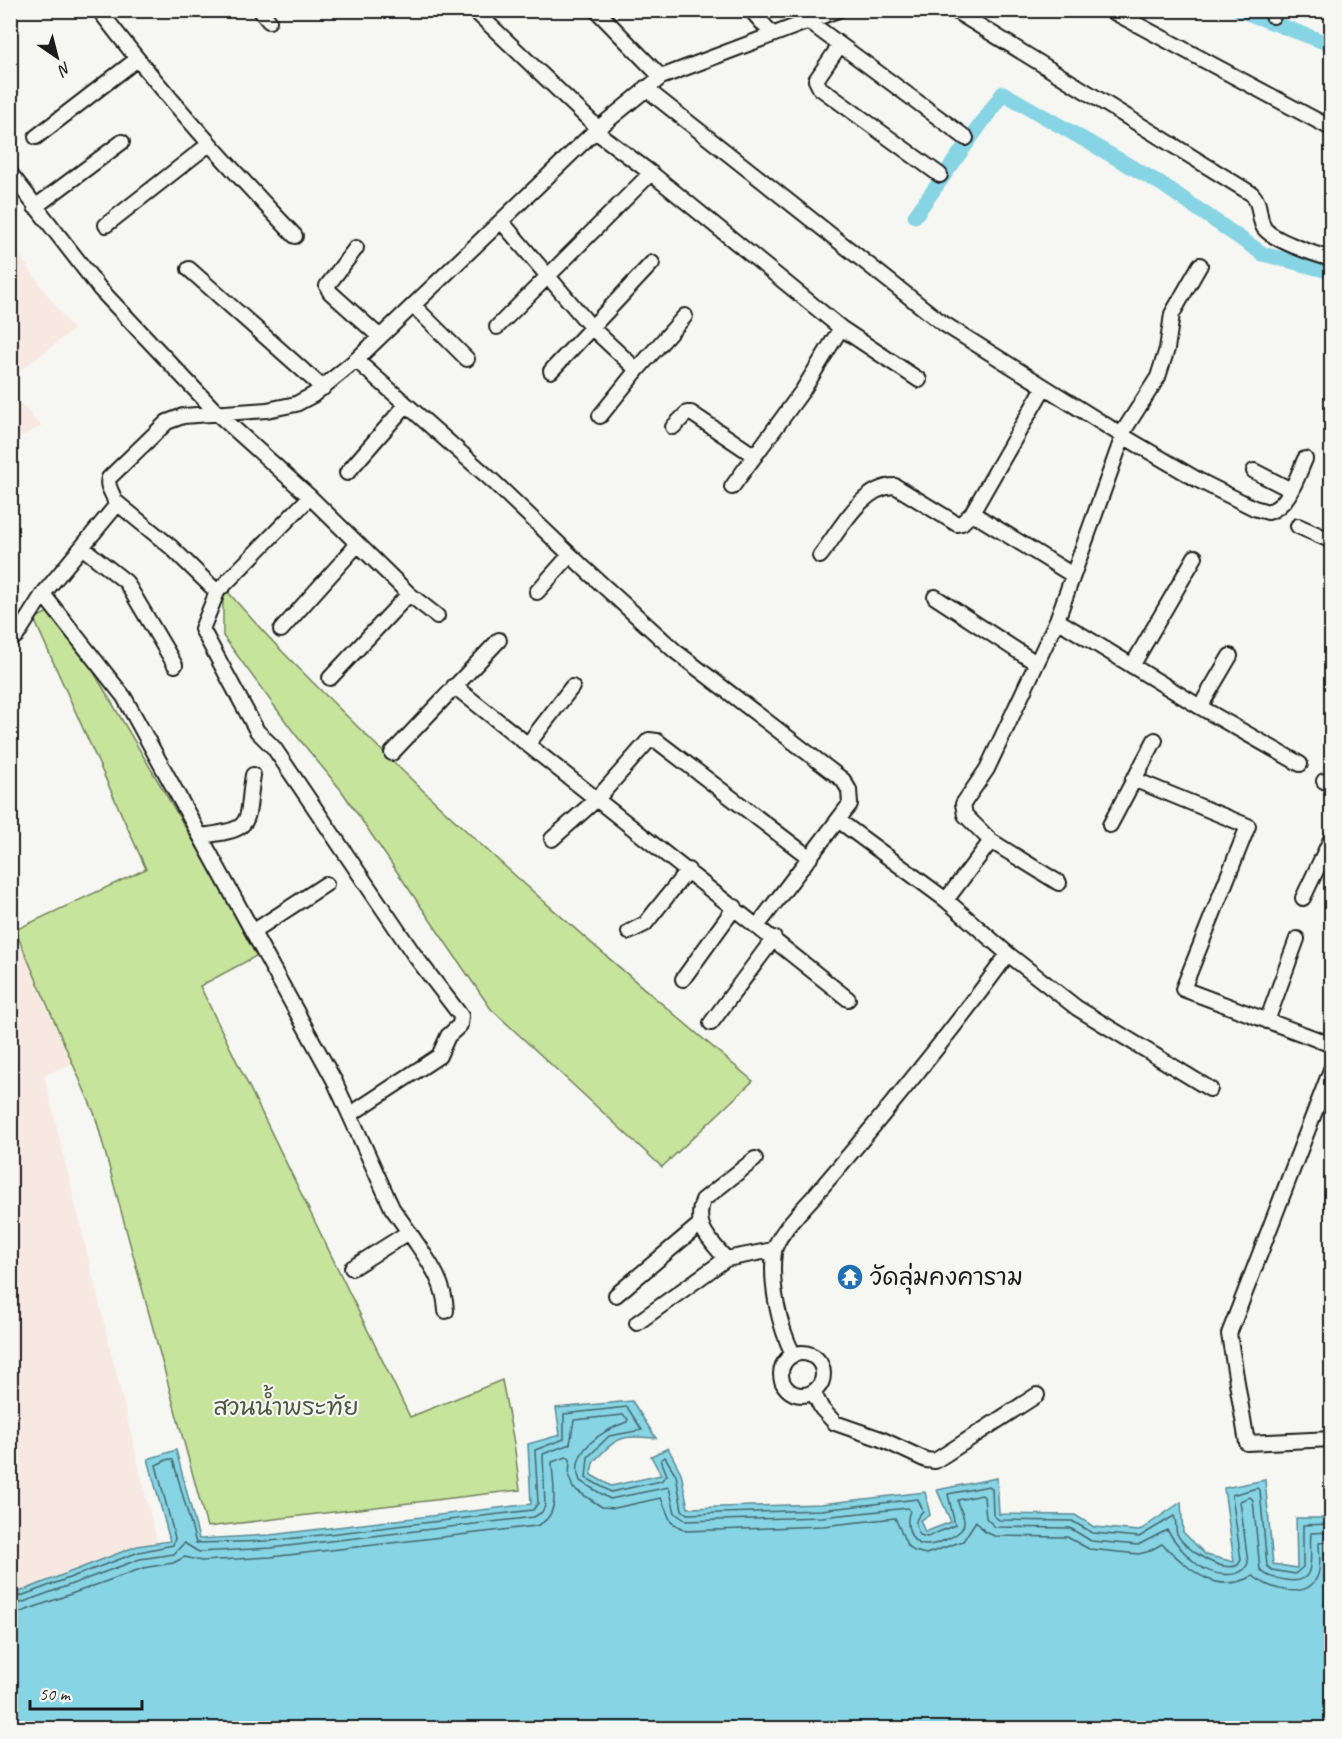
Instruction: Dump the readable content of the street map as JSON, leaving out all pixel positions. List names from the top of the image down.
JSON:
{
  "parks": ["สวนน้ำพระทัย"],
  "places": {
    "temple": ["วัดลุ่มคงคาราม"]
  },
  "scale_bar": "50 m",
  "north": "bottom right"
}
